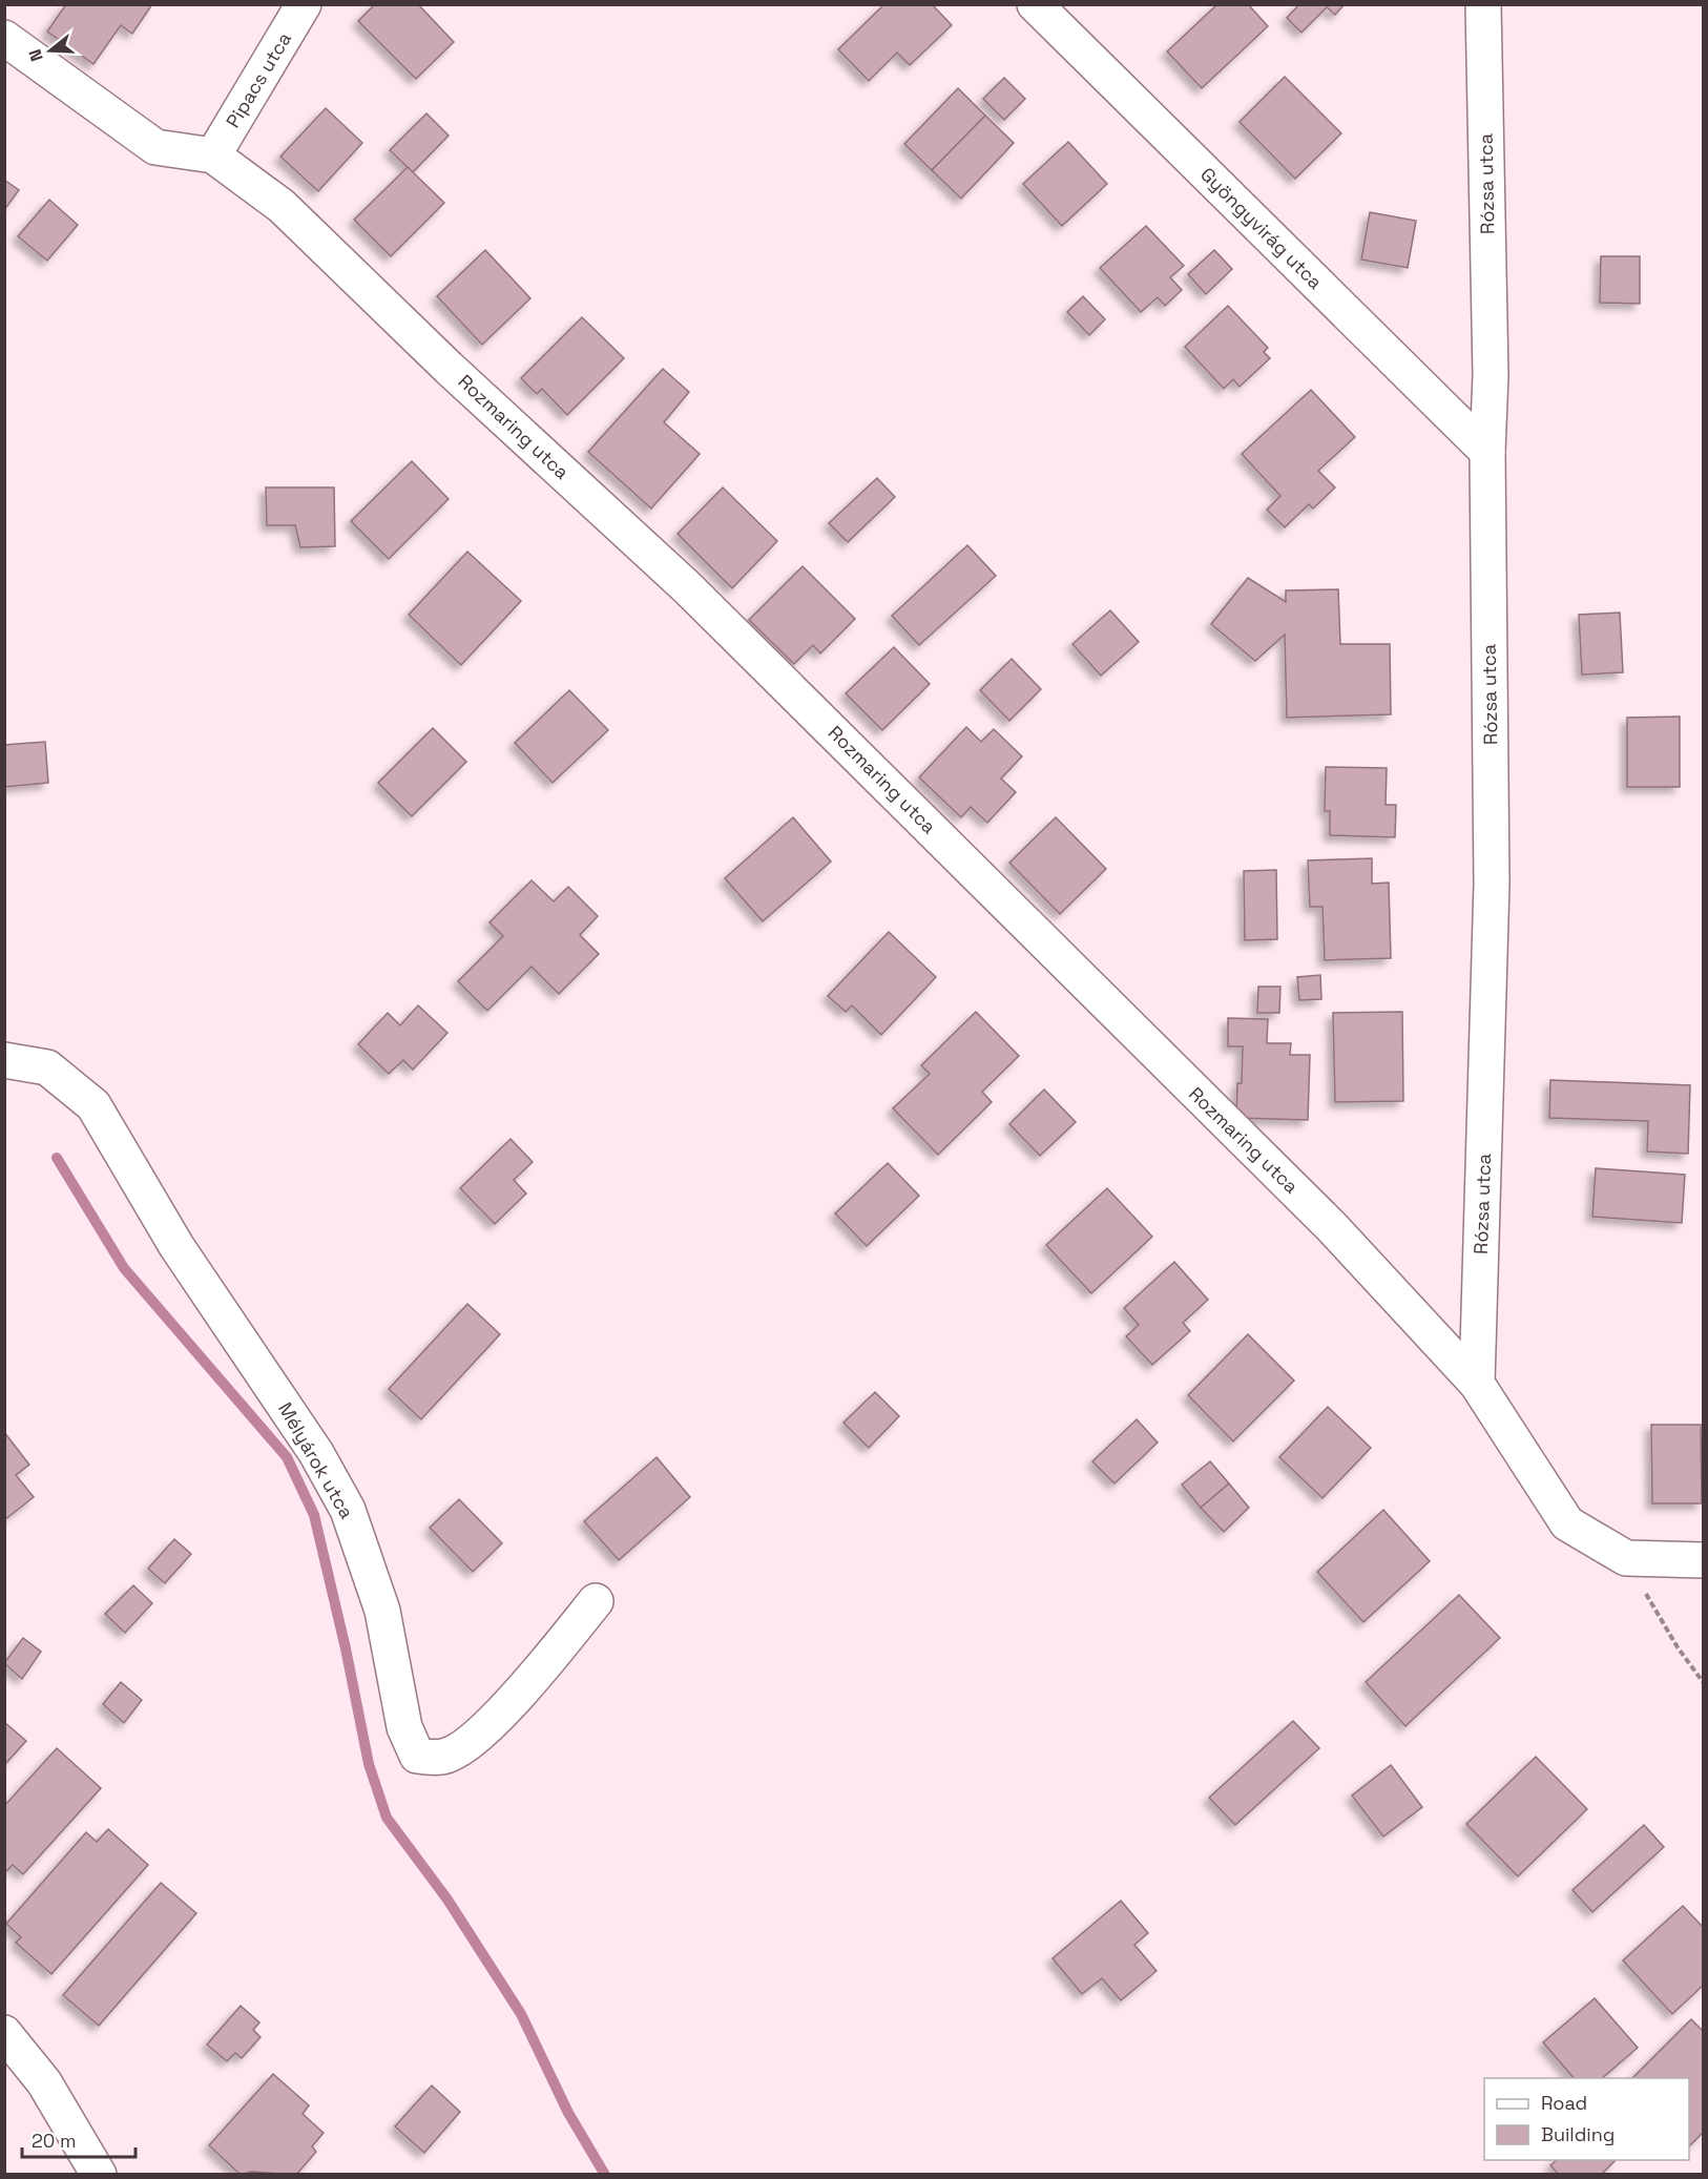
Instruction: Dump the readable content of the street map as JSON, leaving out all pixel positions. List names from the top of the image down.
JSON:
{
  "streets": {
    "street": [
      "Pipacs utca",
      "Rózsa utca",
      "Gyöngyvirág utca",
      "Rozmaring utca",
      "Mélyárok utca"
    ]
  },
  "crossings": [
    ["Pipacs utca", "Rozmaring utca"],
    ["Rózsa utca", "Gyöngyvirág utca"],
    ["Rózsa utca", "Rozmaring utca"]
  ],
  "legend": ["Road", "Building"],
  "scale_bar": "20 m",
  "north": "left"
}
